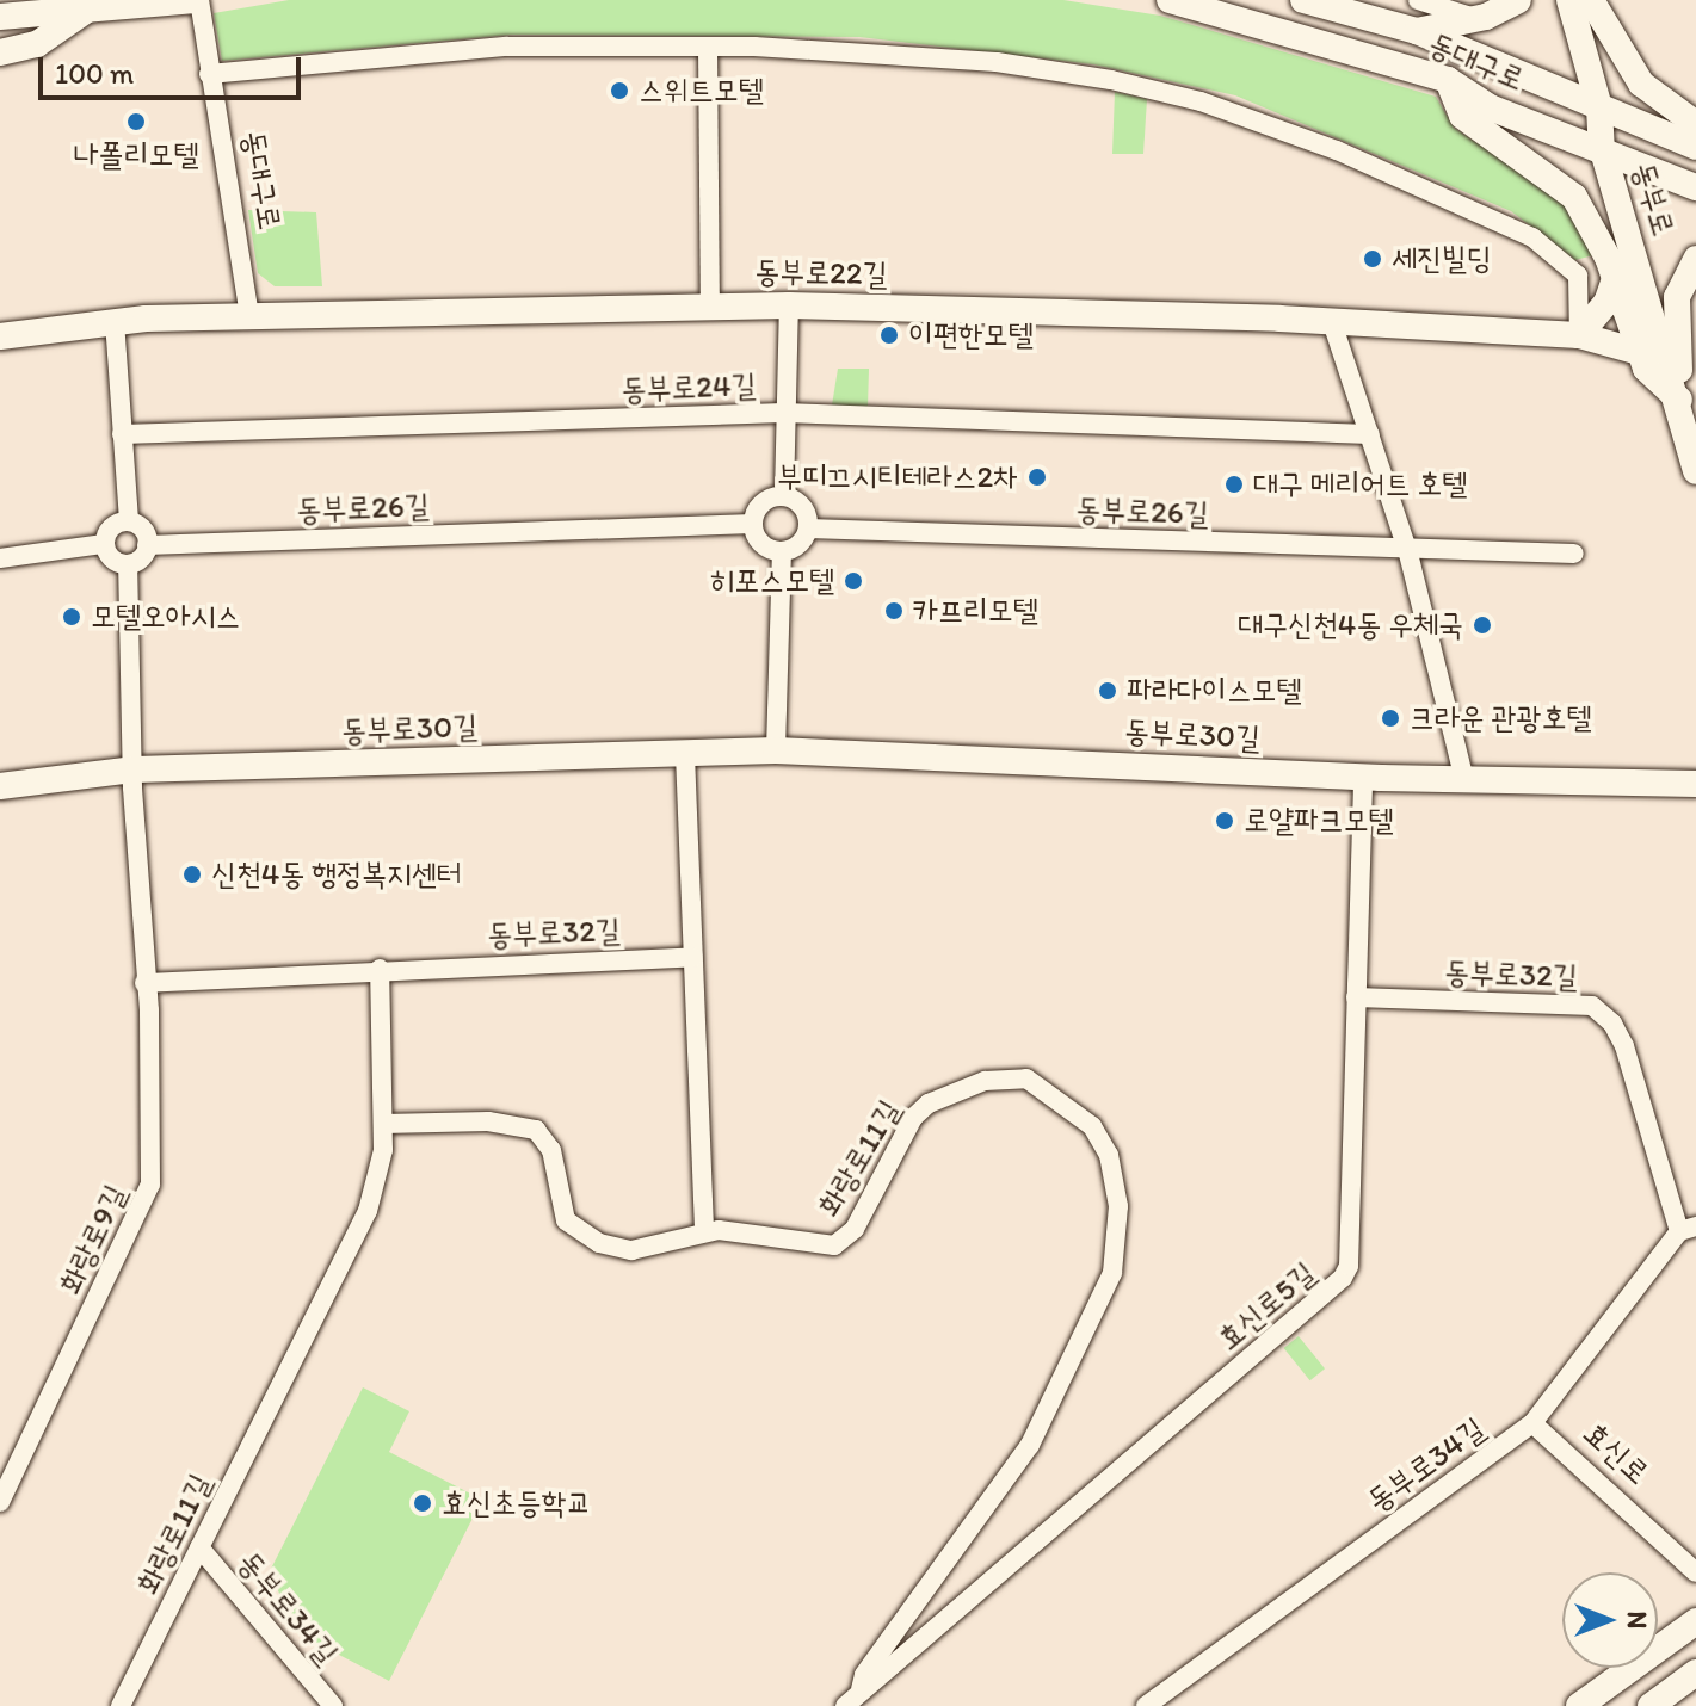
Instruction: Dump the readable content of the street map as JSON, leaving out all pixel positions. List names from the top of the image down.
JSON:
{
  "streets": {
    "main road": [
      "동대구로",
      "동부로",
      "동부로22길",
      "동부로30길"
    ],
    "street": [
      "동부로24길",
      "동부로26길",
      "동부로32길",
      "화랑로11길",
      "화랑로9길",
      "효신로5길",
      "효신로",
      "동부로34길"
    ]
  },
  "crossings": [
    ["동대구로", "동부로"],
    ["동대구로", "동부로22길"],
    ["동부로30길", "효신로5길"],
    ["동부로32길", "화랑로11길"],
    ["동부로32길", "화랑로9길"],
    ["동부로32길", "효신로5길"],
    ["동부로32길", "동부로34길"],
    ["화랑로11길", "효신로5길"],
    ["화랑로11길", "동부로34길"],
    ["효신로", "동부로34길"]
  ],
  "places": [
    "스위트모텔",
    "나폴리모텔",
    "세진빌딩",
    "이편한모텔",
    "부띠끄시티테라스2차",
    "대구 메리어트 호텔",
    "히포스모텔",
    "카프리모텔",
    "모텔오아시스",
    "대구신천4동 우체국",
    "파라다이스모텔",
    "크라운 관광호텔",
    "로얄파크모텔",
    "신천4동 행정복지센터",
    "효신초등학교"
  ],
  "scale_bar": "100 m",
  "north": "right"
}
